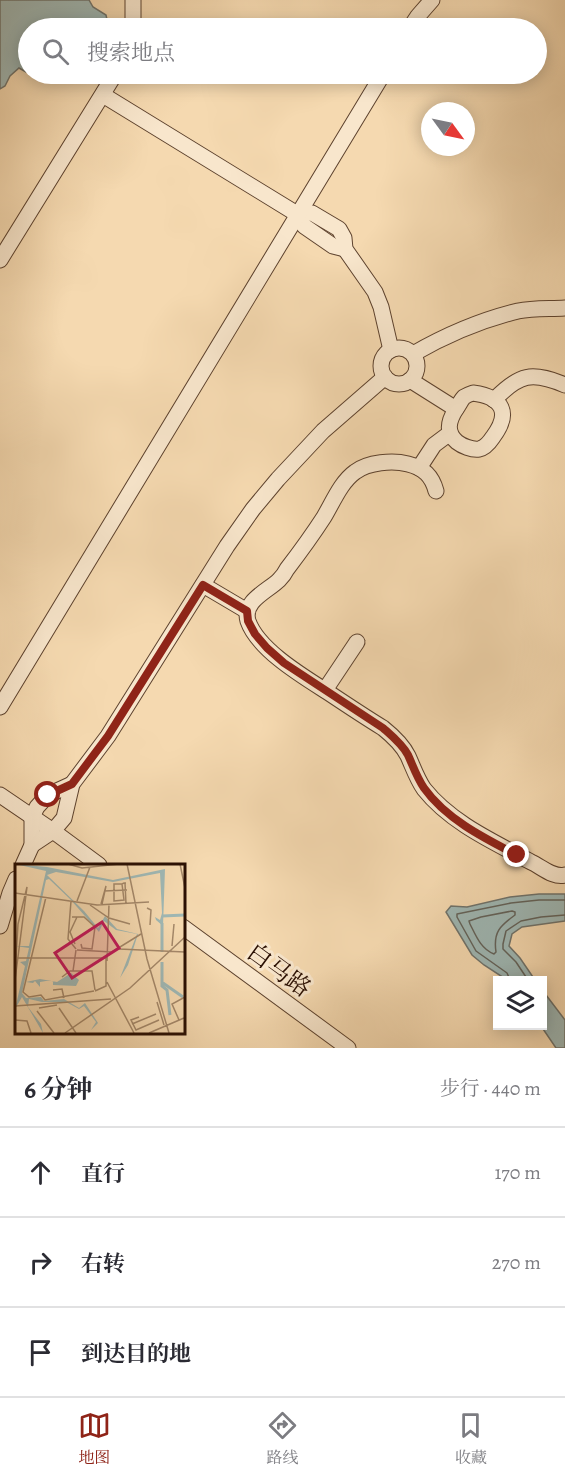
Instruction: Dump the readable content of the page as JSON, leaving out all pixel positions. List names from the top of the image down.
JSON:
{
  "streets": {
    "street": ["白马路"]
  },
  "north": "bottom right",
  "page": {
    "search": "搜索地点",
    "heading": ["6 分钟", "步行 · 440 m"],
    "list": [
      ["直行", "170 m"],
      ["右转", "270 m"],
      "到达目的地"
    ],
    "nav": ["地图", "路线", "收藏"]
  }
}
